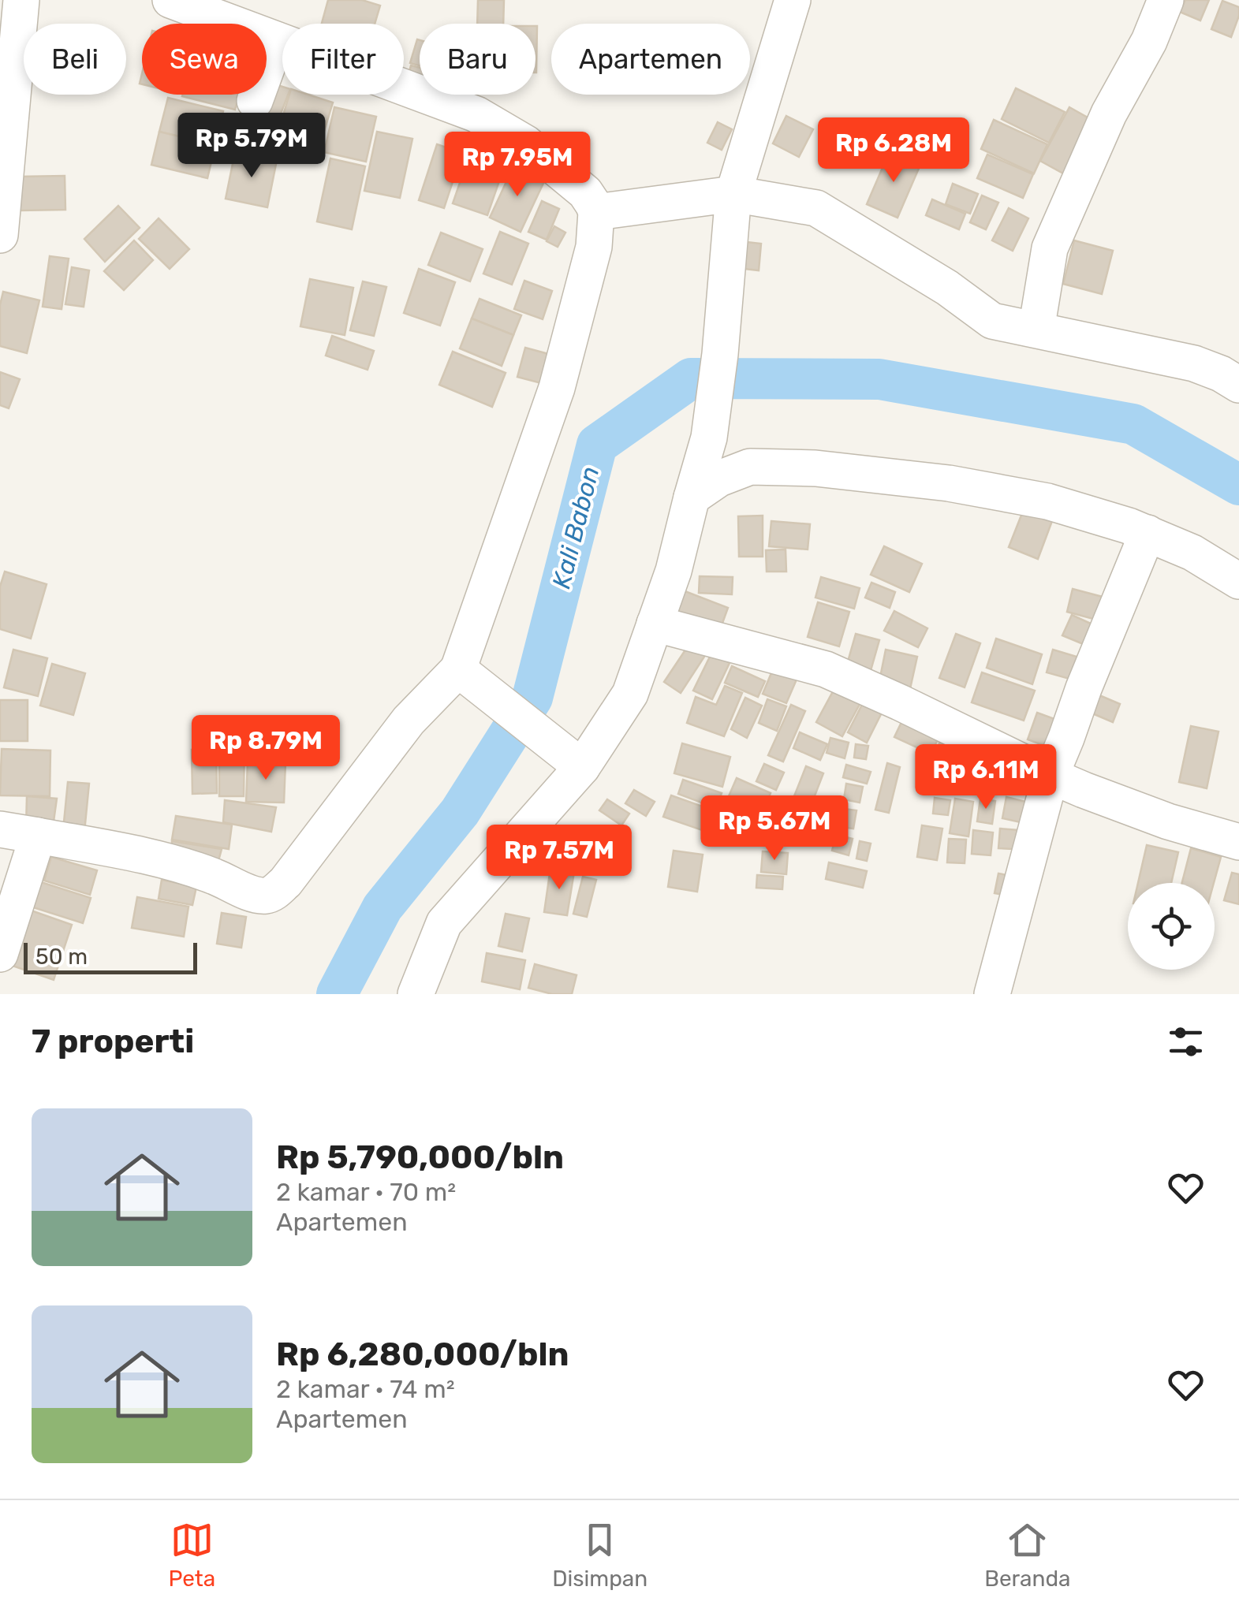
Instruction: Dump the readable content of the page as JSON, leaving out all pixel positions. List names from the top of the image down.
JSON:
{
  "water": ["Kali Babon"],
  "scale_bar": "50 m",
  "page": {
    "chip": [
      "Beli",
      "Sewa",
      "Filter",
      "Baru",
      "Apartemen"
    ],
    "price": [
      "Rp 5.79M",
      "Rp 6.28M",
      "Rp 7.95M",
      "Rp 8.79M",
      "Rp 6.11M",
      "Rp 5.67M",
      "Rp 7.57M"
    ],
    "scale": "50 m",
    "heading": "7 properti",
    "list": [
      {
        "name": "Rp 5,790,000/bln",
        "note": "2 kamar · 70 m² · Apartemen"
      },
      {
        "name": "Rp 6,280,000/bln",
        "note": "2 kamar · 74 m² · Apartemen"
      }
    ],
    "tabs": ["Peta", "Disimpan", "Beranda"]
  }
}
